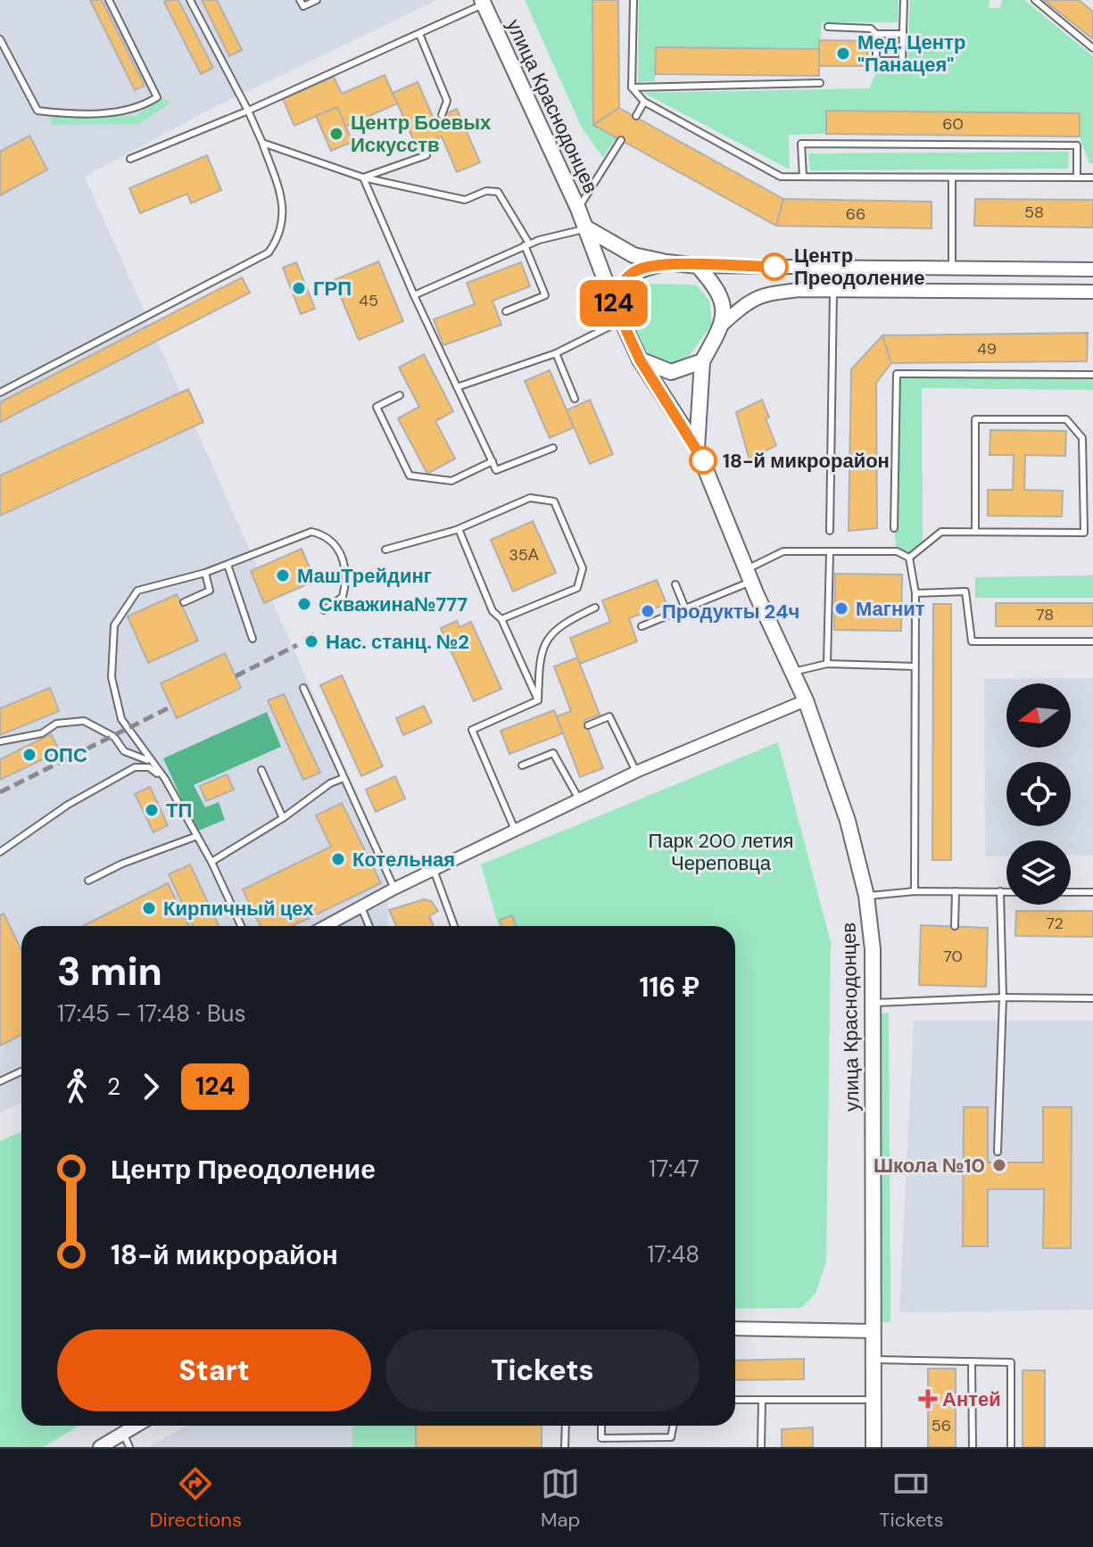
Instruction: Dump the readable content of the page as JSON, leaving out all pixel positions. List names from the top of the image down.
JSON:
{
  "streets": {
    "main road": ["улица Краснодонцев"]
  },
  "parks": ["Парк 200 летия Череповца"],
  "places": {
    "other": [
      "Мед. Центр \"Панацея\"",
      "Центр Боевых Искусств",
      "Центр Преодоление",
      "ГРП",
      "18-й микрорайон",
      "МашТрейдинг",
      "Скважина№777",
      "Магнит",
      "Продукты 24ч",
      "Нас. станц. №2",
      "ОПС",
      "ТП",
      "Котельная",
      "Кирпичный цех",
      "Школа №10"
    ],
    "health": ["Антей"]
  },
  "lines": ["bus line 124"],
  "house_numbers": [
    "60",
    "58",
    "66",
    "45",
    "49",
    "35А",
    "78",
    "72",
    "70",
    "56"
  ],
  "north": "left",
  "page": {
    "on_map": "124",
    "heading": ["3 min", "17:45 – 17:48 · Bus", "116 ₽"],
    "legs": ["2", "124"],
    "list": [
      {
        "name": "Центр Преодоление",
        "value": "17:47"
      },
      {
        "name": "18-й микрорайон",
        "value": "17:48"
      }
    ],
    "buttons": ["Start", "Tickets"],
    "tabs": ["Directions", "Map", "Tickets"]
  }
}
